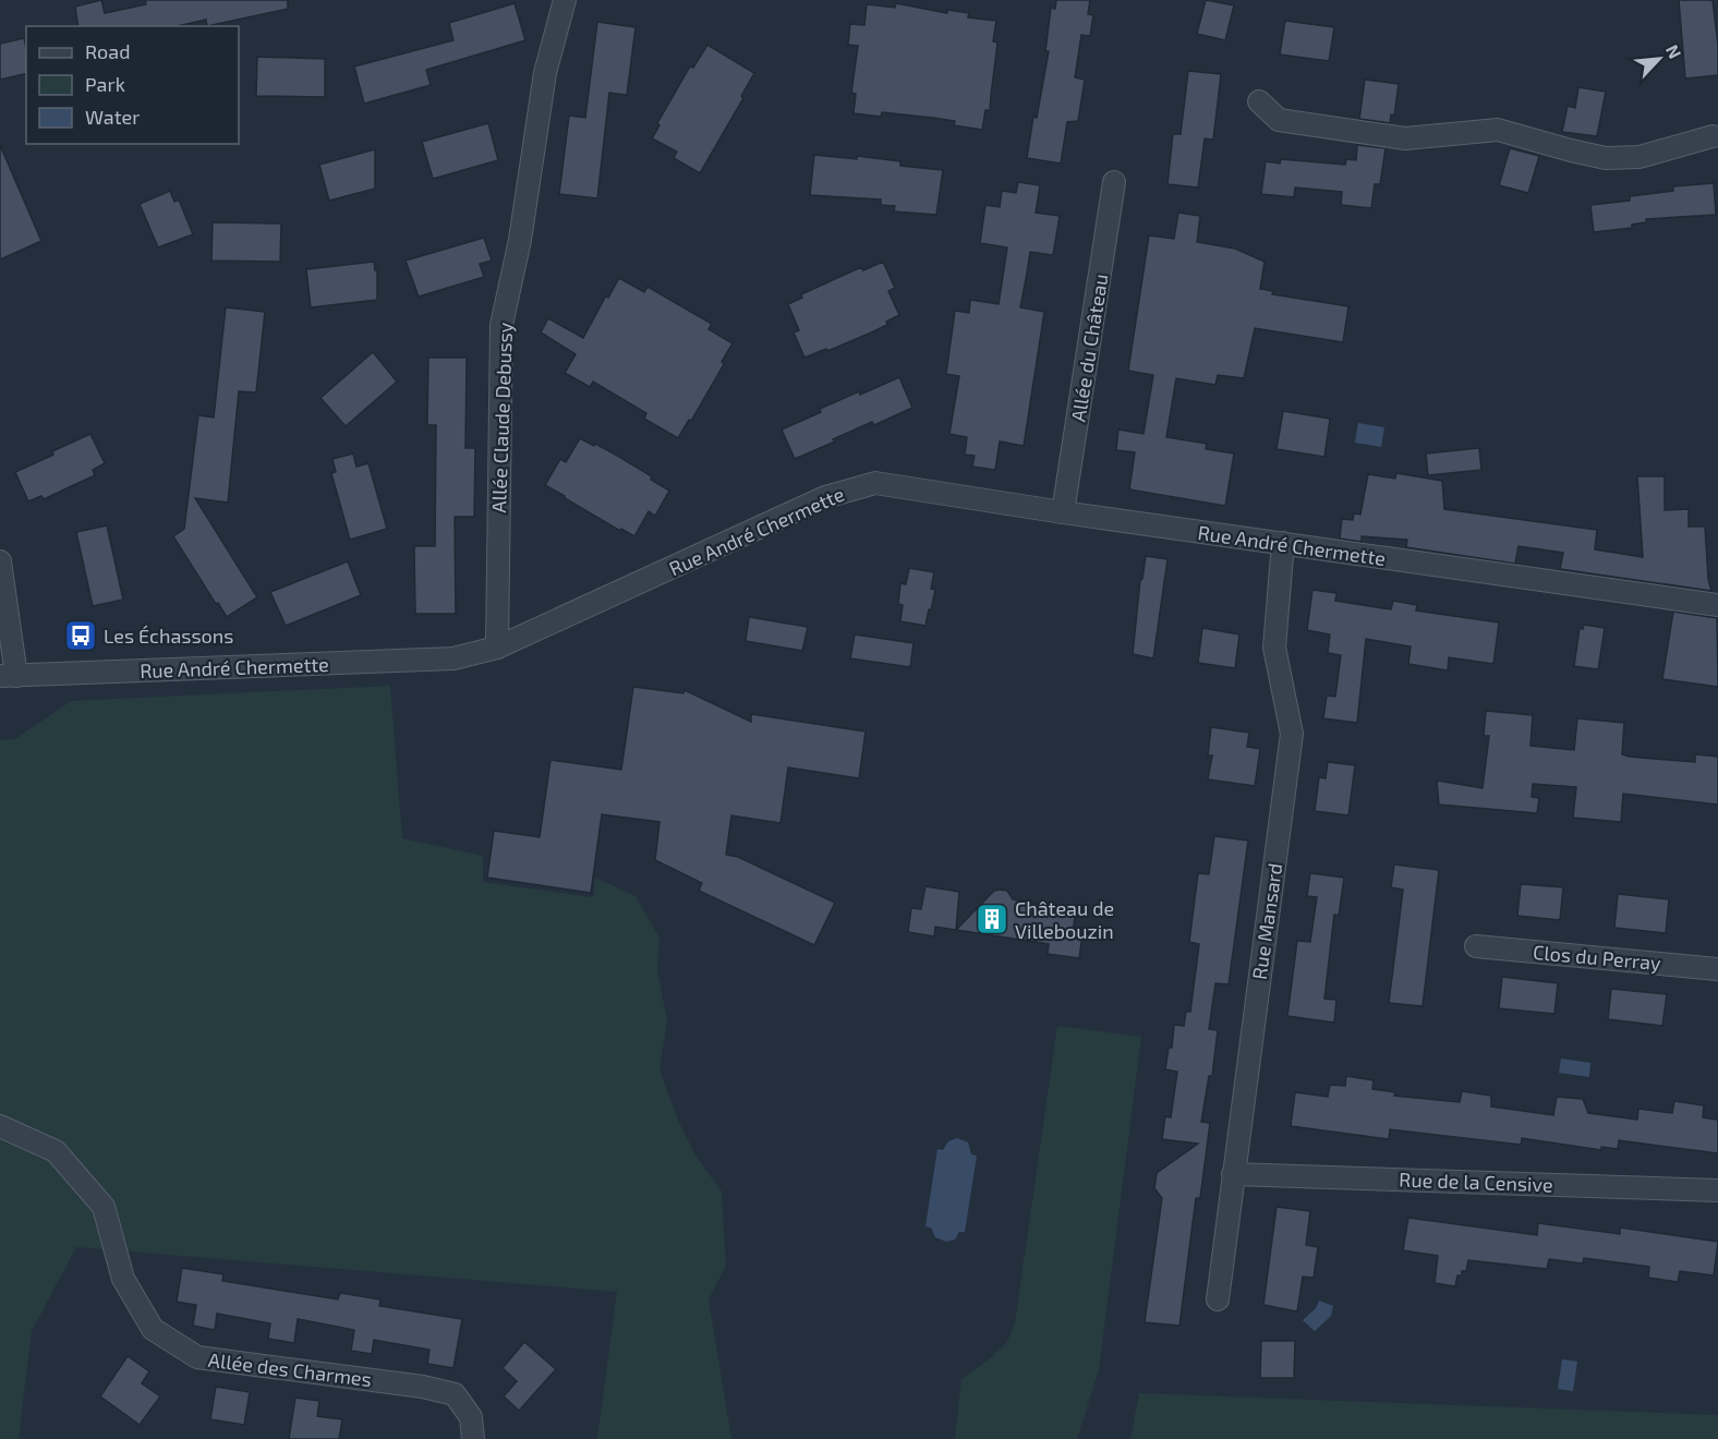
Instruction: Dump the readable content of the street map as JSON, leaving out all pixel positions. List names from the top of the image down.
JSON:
{
  "streets": {
    "street": [
      "Allée du Château",
      "Allée Claude Debussy",
      "Rue André Chermette",
      "Rue Mansard",
      "Clos du Perray",
      "Rue de la Censive",
      "Allée des Charmes"
    ]
  },
  "crossings": [
    ["Allée du Château", "Rue André Chermette"],
    ["Allée Claude Debussy", "Rue André Chermette"],
    ["Rue André Chermette", "Rue Mansard"],
    ["Rue Mansard", "Rue de la Censive"]
  ],
  "places": {
    "bus stop": ["Les Échassons"],
    "building": ["Château de Villebouzin"]
  },
  "legend": ["Road", "Park", "Water"],
  "north": "top right"
}
